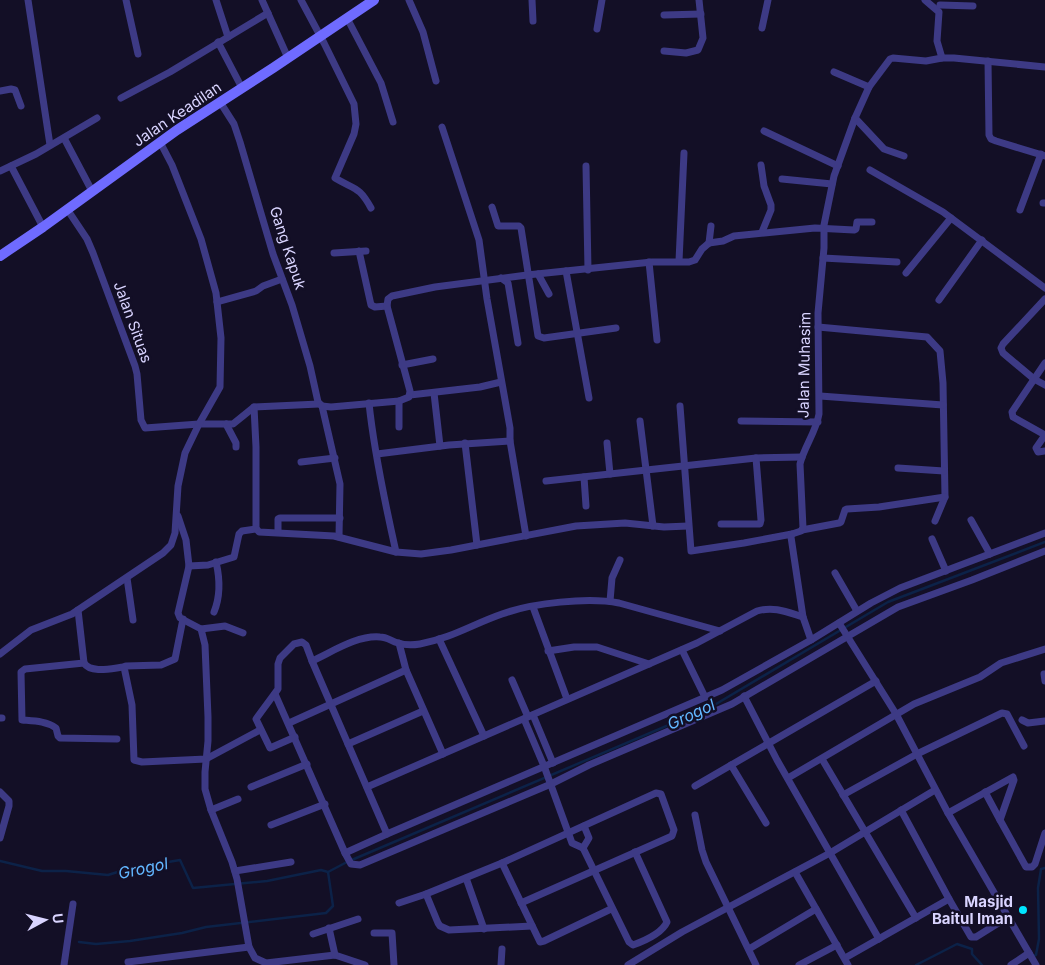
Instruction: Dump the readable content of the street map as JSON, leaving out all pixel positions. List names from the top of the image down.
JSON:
{
  "streets": {
    "main road": ["Jalan Keadilan"],
    "street": ["Gang Kapuk", "Jalan Situas", "Jalan Muhasim"]
  },
  "crossings": [
    ["Jalan Keadilan", "Gang Kapuk"],
    ["Jalan Keadilan", "Jalan Situas"]
  ],
  "water": ["Grogol"],
  "places": ["Masjid Baitul Iman"],
  "north": "right"
}
